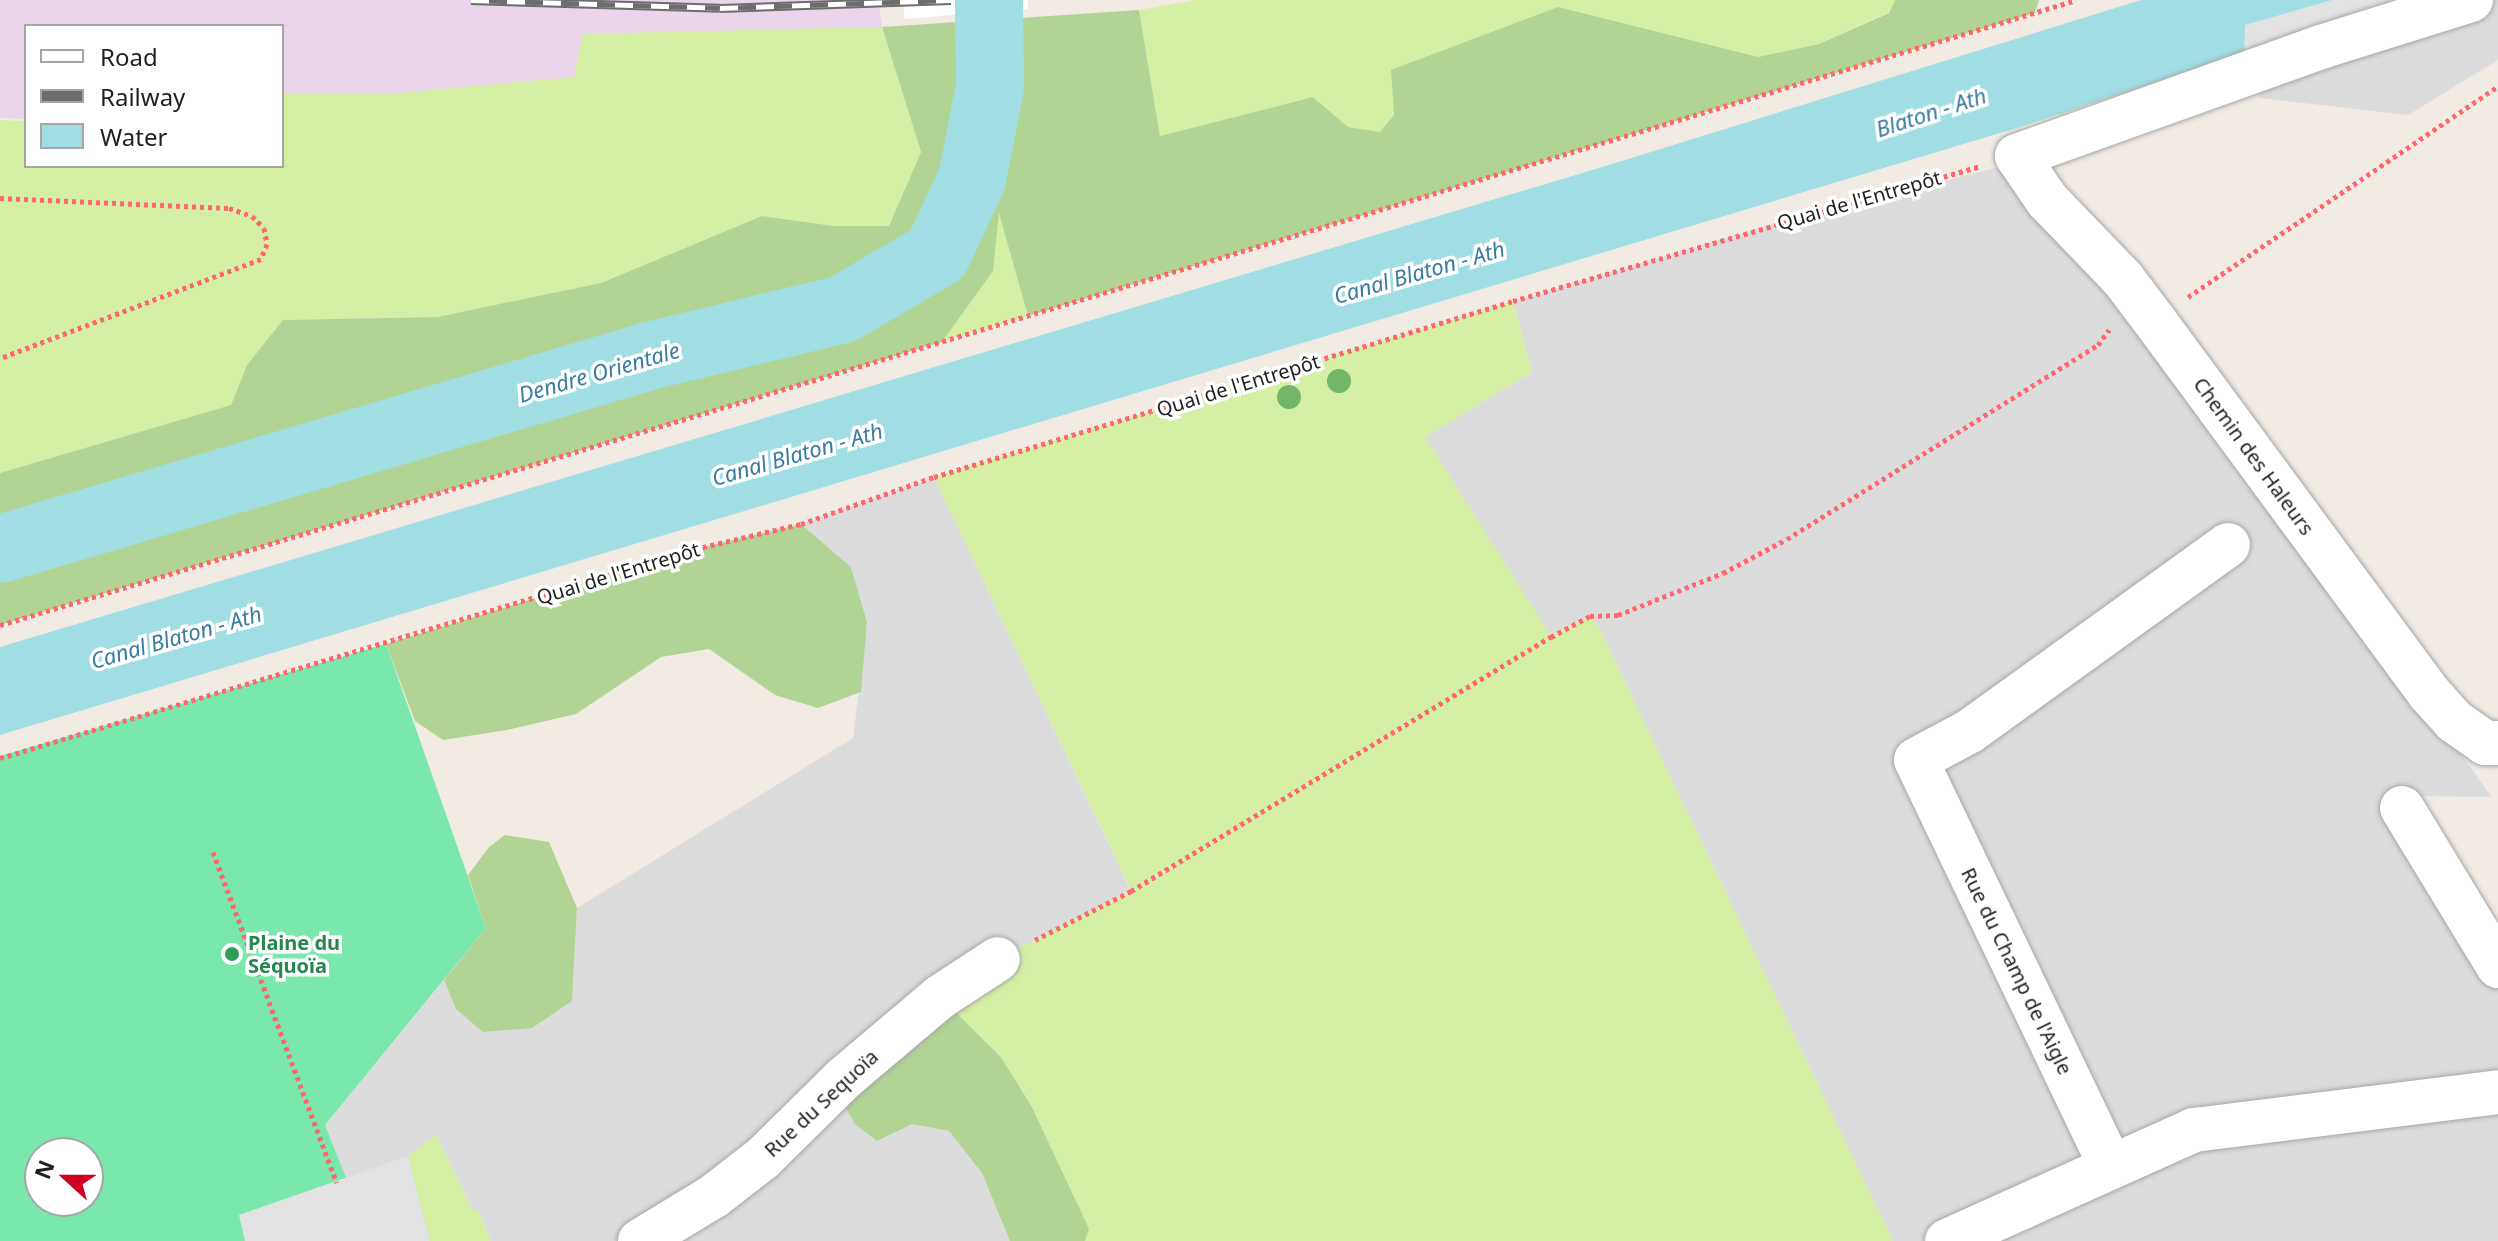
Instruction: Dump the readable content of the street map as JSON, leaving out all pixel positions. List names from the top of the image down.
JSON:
{
  "streets": {
    "street": ["Chemin des Haleurs", "Rue du Champ de l'Aigle", "Rue du Sequoïa"],
    "path": ["Quai de l'Entrepôt"]
  },
  "crossings": [
    ["Quai de l'Entrepôt", "Chemin des Haleurs"]
  ],
  "water": ["Blaton - Ath", "Canal Blaton - Ath", "Dendre Orientale"],
  "places": ["Plaine du Séquoïa"],
  "legend": ["Road", "Railway", "Water"],
  "north": "left"
}
